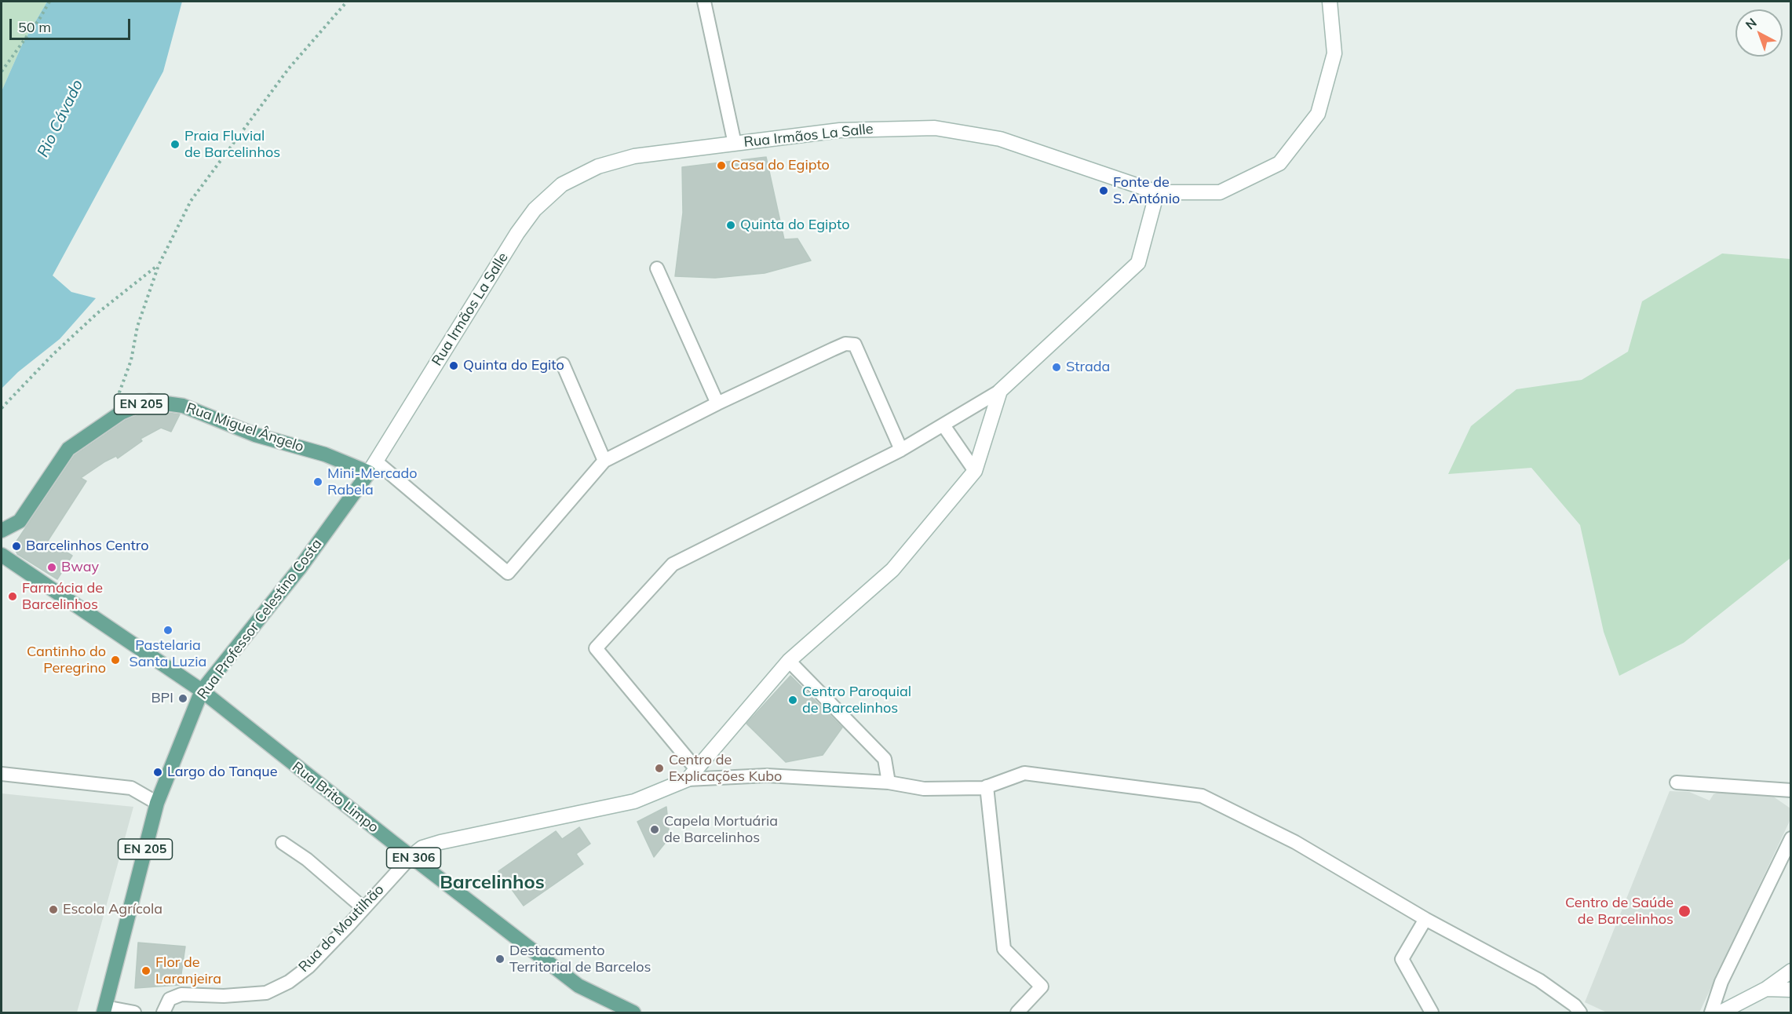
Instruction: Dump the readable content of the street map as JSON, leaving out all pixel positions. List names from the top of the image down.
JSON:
{
  "streets": {
    "main road": [
      "Rua Irmãos La Salle",
      "EN 205",
      "Rua Miguel Ângelo",
      "Rua Professor Celestino Costa",
      "Rua Brito Limpo",
      "EN 306"
    ],
    "street": ["Rua do Moutilhão"]
  },
  "crossings": [
    ["Rua Irmãos La Salle", "Rua Professor Celestino Costa"],
    ["Rua Miguel Ângelo", "Rua Professor Celestino Costa"],
    ["Rua Professor Celestino Costa", "Rua Brito Limpo"],
    ["Rua Brito Limpo", "Rua do Moutilhão"]
  ],
  "districts": ["Barcelinhos"],
  "water": ["Rio Cávado"],
  "places": [
    "Praia Fluvial de Barcelinhos",
    "Casa do Egipto",
    "Fonte de S. António",
    "Quinta do Egipto",
    "Quinta do Egito",
    "Strada",
    "Mini-Mercado Rabela",
    "Barcelinhos Centro",
    "Bway",
    "Farmácia de Barcelinhos",
    "Pastelaria Santa Luzia",
    "Cantinho do Peregrino",
    "BPI",
    "Centro Paroquial de Barcelinhos",
    "Centro de Explicações Kubo",
    "Largo do Tanque",
    "Capela Mortuária de Barcelinhos",
    "Escola Agrícola",
    "Centro de Saúde de Barcelinhos",
    "Destacamento Territorial de Barcelos",
    "Flor de Laranjeira"
  ],
  "scale_bar": "50 m",
  "north": "top left"
}
